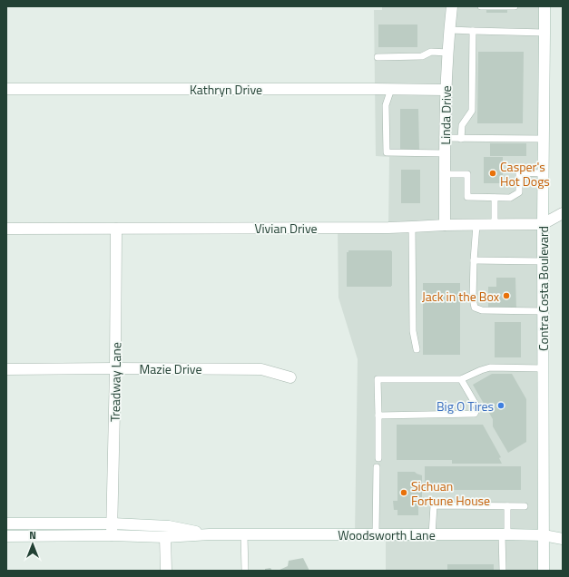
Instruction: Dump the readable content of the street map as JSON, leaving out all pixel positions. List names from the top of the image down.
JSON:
{
  "streets": {
    "street": [
      "Kathryn Drive",
      "Linda Drive",
      "Vivian Drive",
      "Contra Costa Boulevard",
      "Mazie Drive",
      "Treadway Lane",
      "Woodsworth Lane"
    ]
  },
  "crossings": [
    ["Kathryn Drive", "Linda Drive"],
    ["Linda Drive", "Vivian Drive"],
    ["Vivian Drive", "Contra Costa Boulevard"],
    ["Vivian Drive", "Treadway Lane"],
    ["Contra Costa Boulevard", "Woodsworth Lane"],
    ["Mazie Drive", "Treadway Lane"],
    ["Treadway Lane", "Woodsworth Lane"]
  ],
  "places": [
    "Casper's Hot Dogs",
    "Jack in the Box",
    "Big O Tires",
    "Sichuan Fortune House"
  ],
  "north": "top"
}
